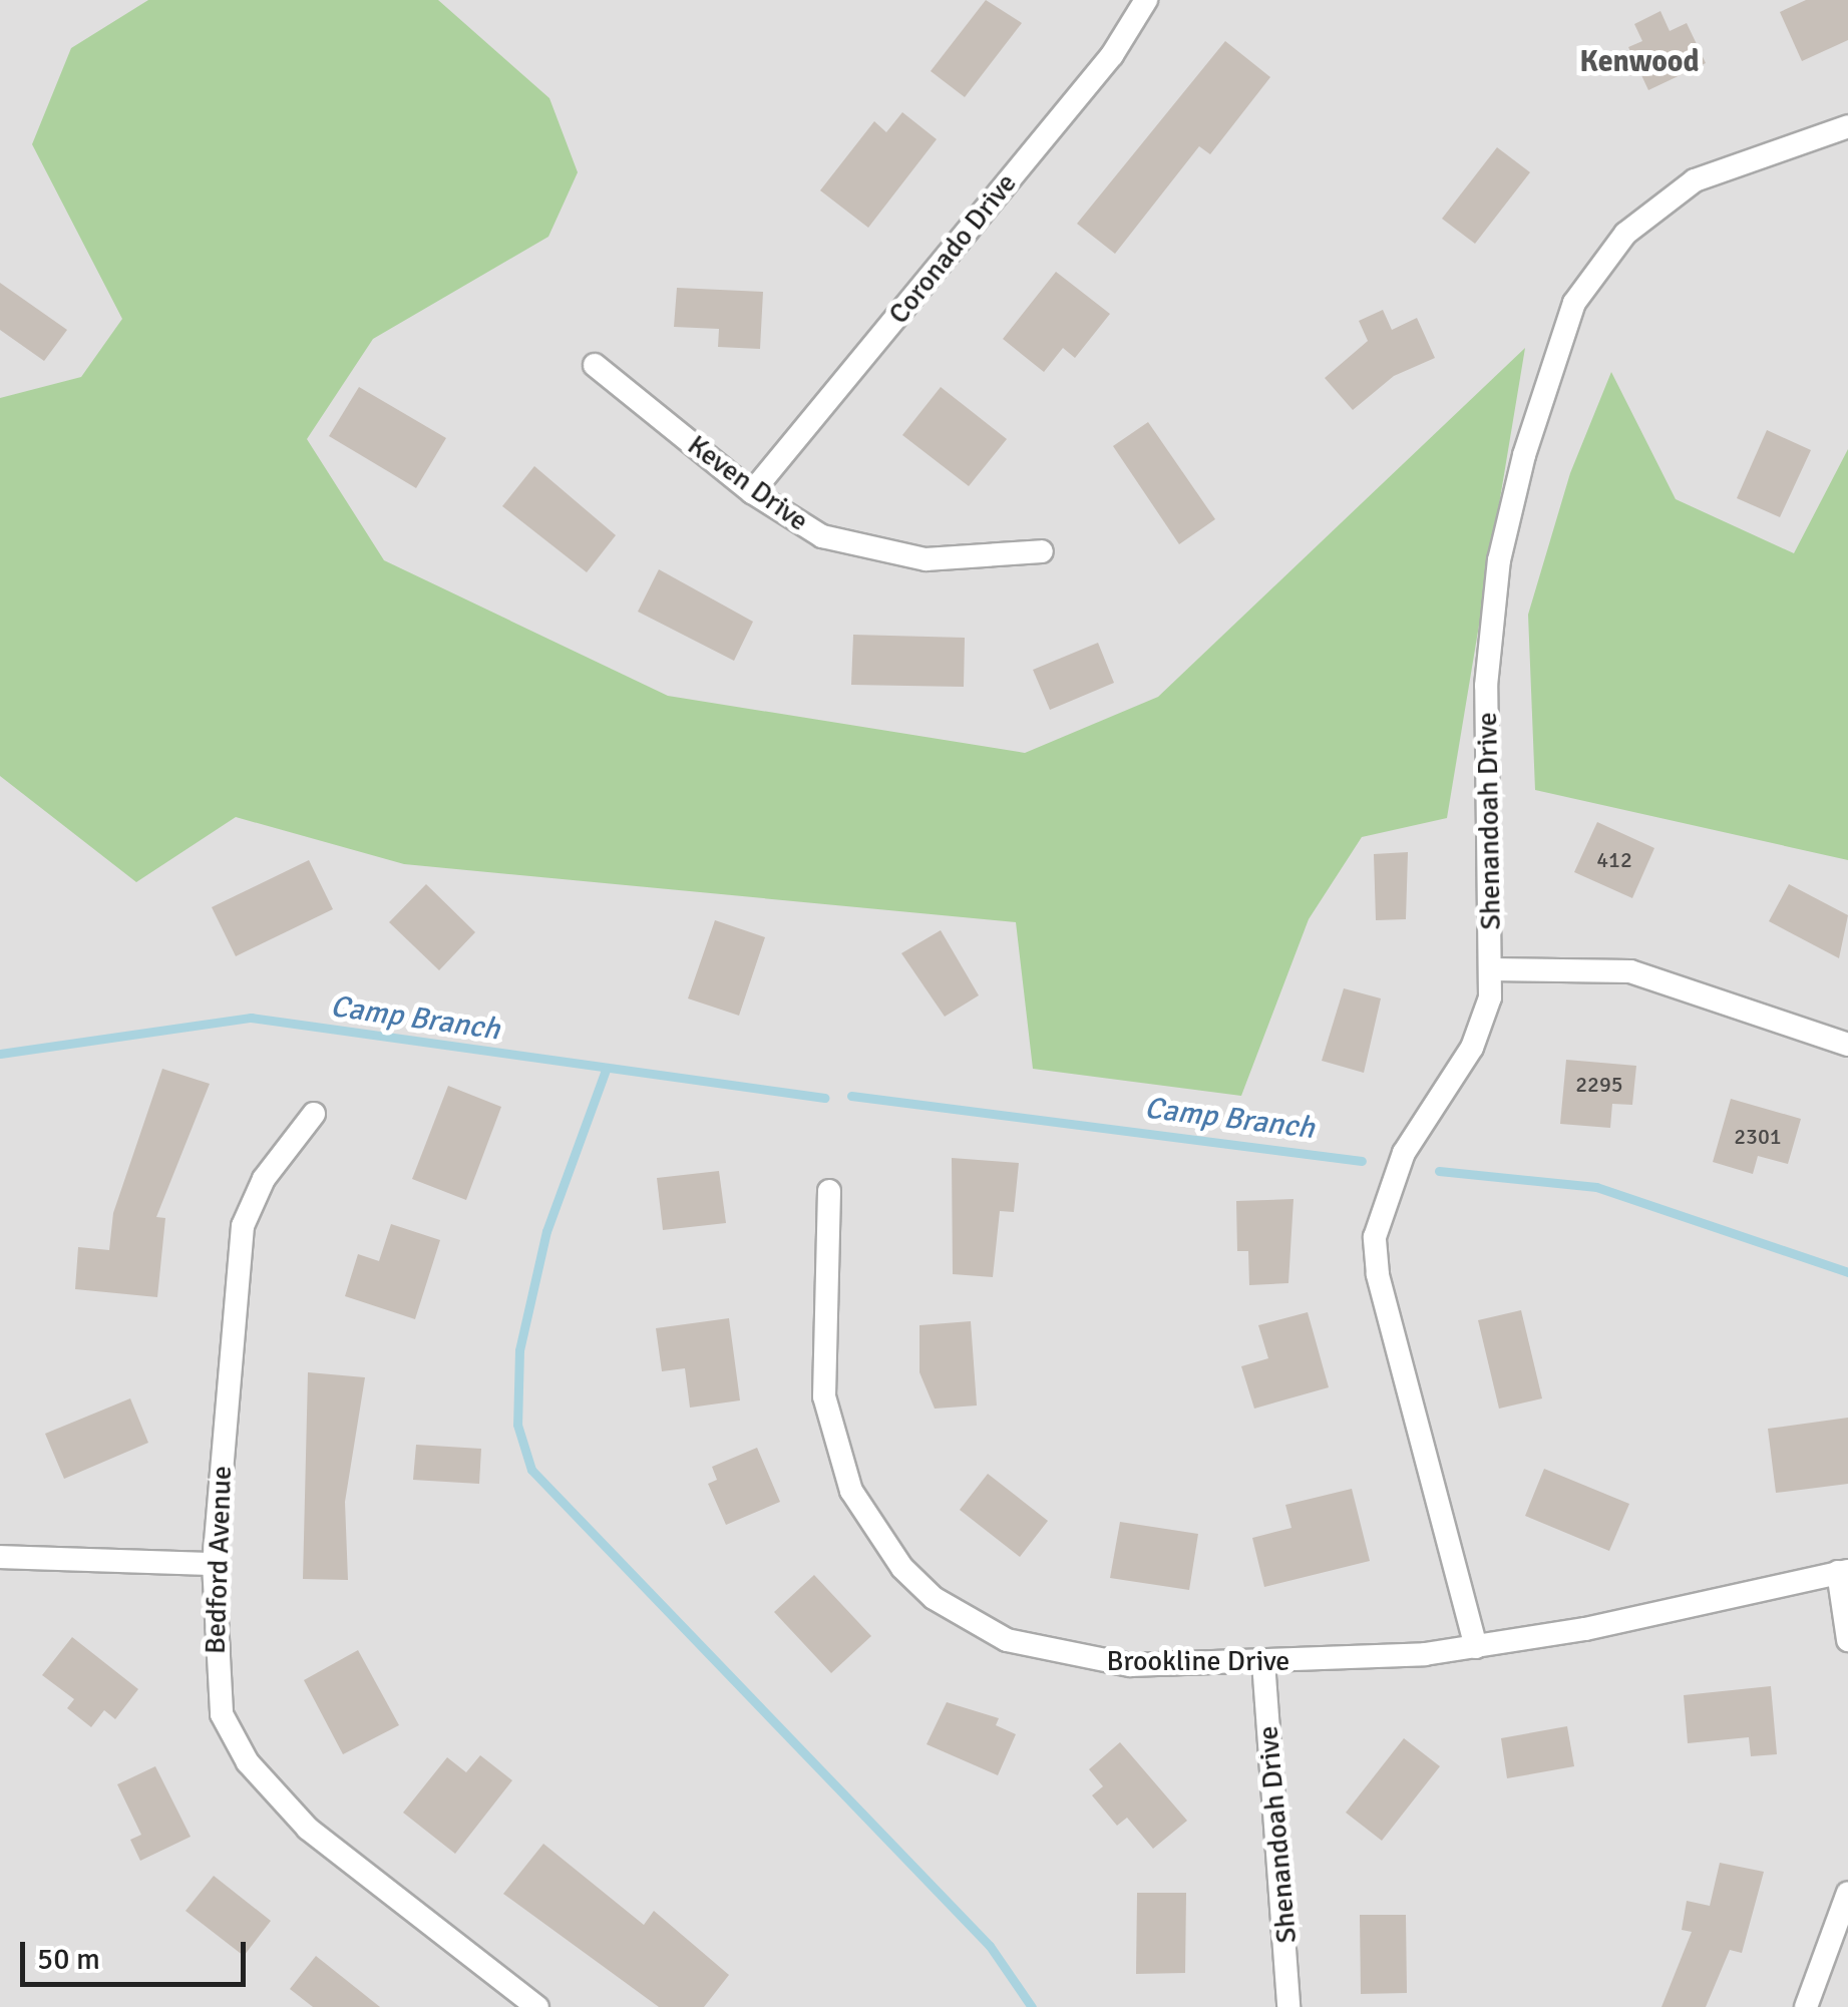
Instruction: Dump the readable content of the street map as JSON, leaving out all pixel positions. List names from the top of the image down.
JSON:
{
  "streets": {
    "street": [
      "Coronado Drive",
      "Keven Drive",
      "Shenandoah Drive",
      "Bedford Avenue",
      "Brookline Drive"
    ]
  },
  "crossings": [
    ["Coronado Drive", "Keven Drive"],
    ["Shenandoah Drive", "Brookline Drive"]
  ],
  "districts": ["Kenwood"],
  "water": ["Camp Branch"],
  "house_numbers": ["412", "2295", "2301"],
  "scale_bar": "50 m"
}
